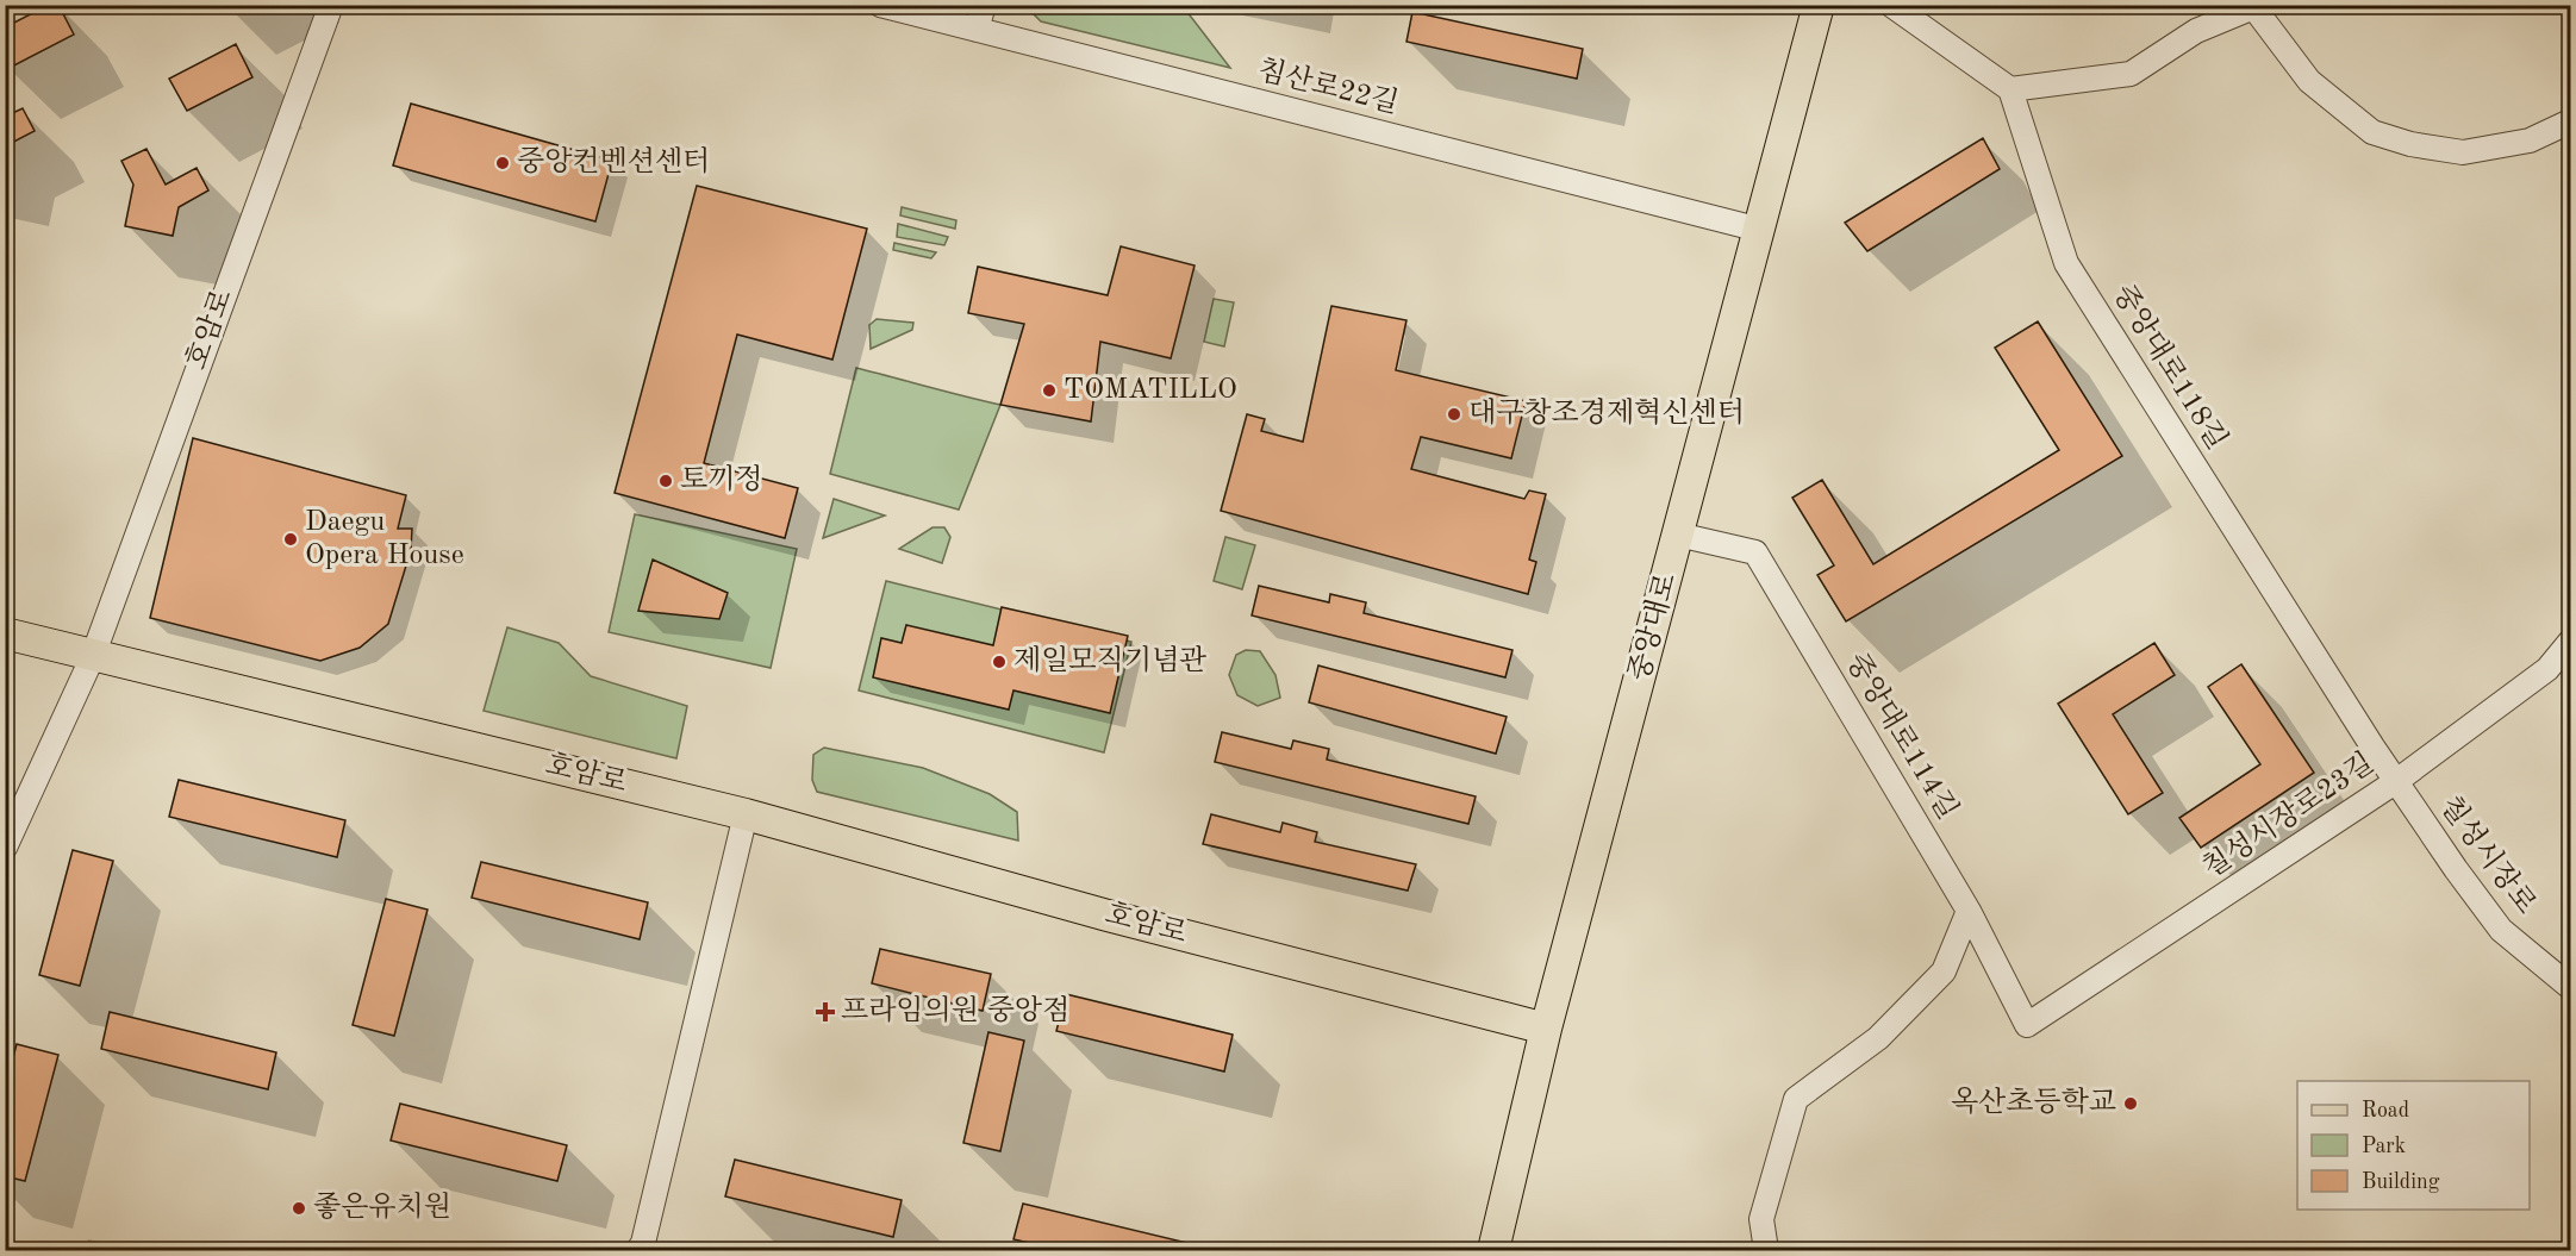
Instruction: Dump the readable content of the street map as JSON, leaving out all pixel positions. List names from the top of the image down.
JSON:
{
  "streets": {
    "main road": ["호암로", "중앙대로"],
    "street": [
      "침산로22길",
      "중앙대로118길",
      "중앙대로114길",
      "칠성시장로23길",
      "칠성시장로"
    ]
  },
  "crossings": [
    ["침산로22길", "중앙대로"],
    ["호암로", "중앙대로"],
    ["중앙대로118길", "칠성시장로23길"],
    ["중앙대로118길", "칠성시장로"],
    ["중앙대로", "중앙대로114길"],
    ["중앙대로114길", "칠성시장로23길"],
    ["칠성시장로23길", "칠성시장로"]
  ],
  "places": {
    "other": [
      "중앙컨벤션센터",
      "TOMATILLO",
      "대구창조경제혁신센터",
      "토끼정",
      "Daegu Opera House",
      "제일모직기념관",
      "옥산초등학교",
      "좋은유치원"
    ],
    "health": ["프라임의원 중앙점"]
  },
  "legend": ["Road", "Park", "Building"]
}
